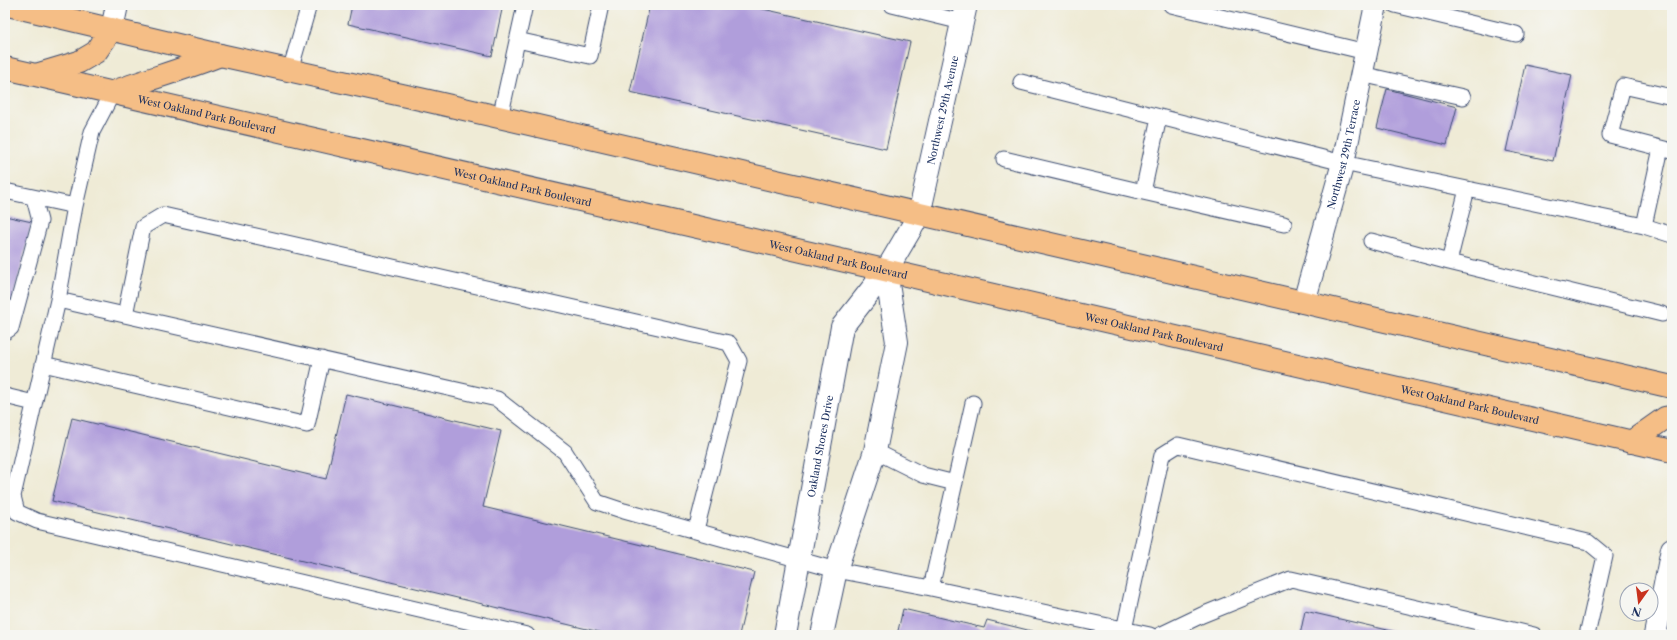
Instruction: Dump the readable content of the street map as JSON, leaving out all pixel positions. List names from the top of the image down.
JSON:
{
  "streets": {
    "main road": ["West Oakland Park Boulevard"],
    "street": ["Northwest 29th Avenue", "Northwest 29th Terrace", "Oakland Shores Drive"]
  },
  "crossings": [
    ["Northwest 29th Avenue", "Oakland Shores Drive"],
    ["West Oakland Park Boulevard", "Oakland Shores Drive"]
  ],
  "north": "bottom"
}
